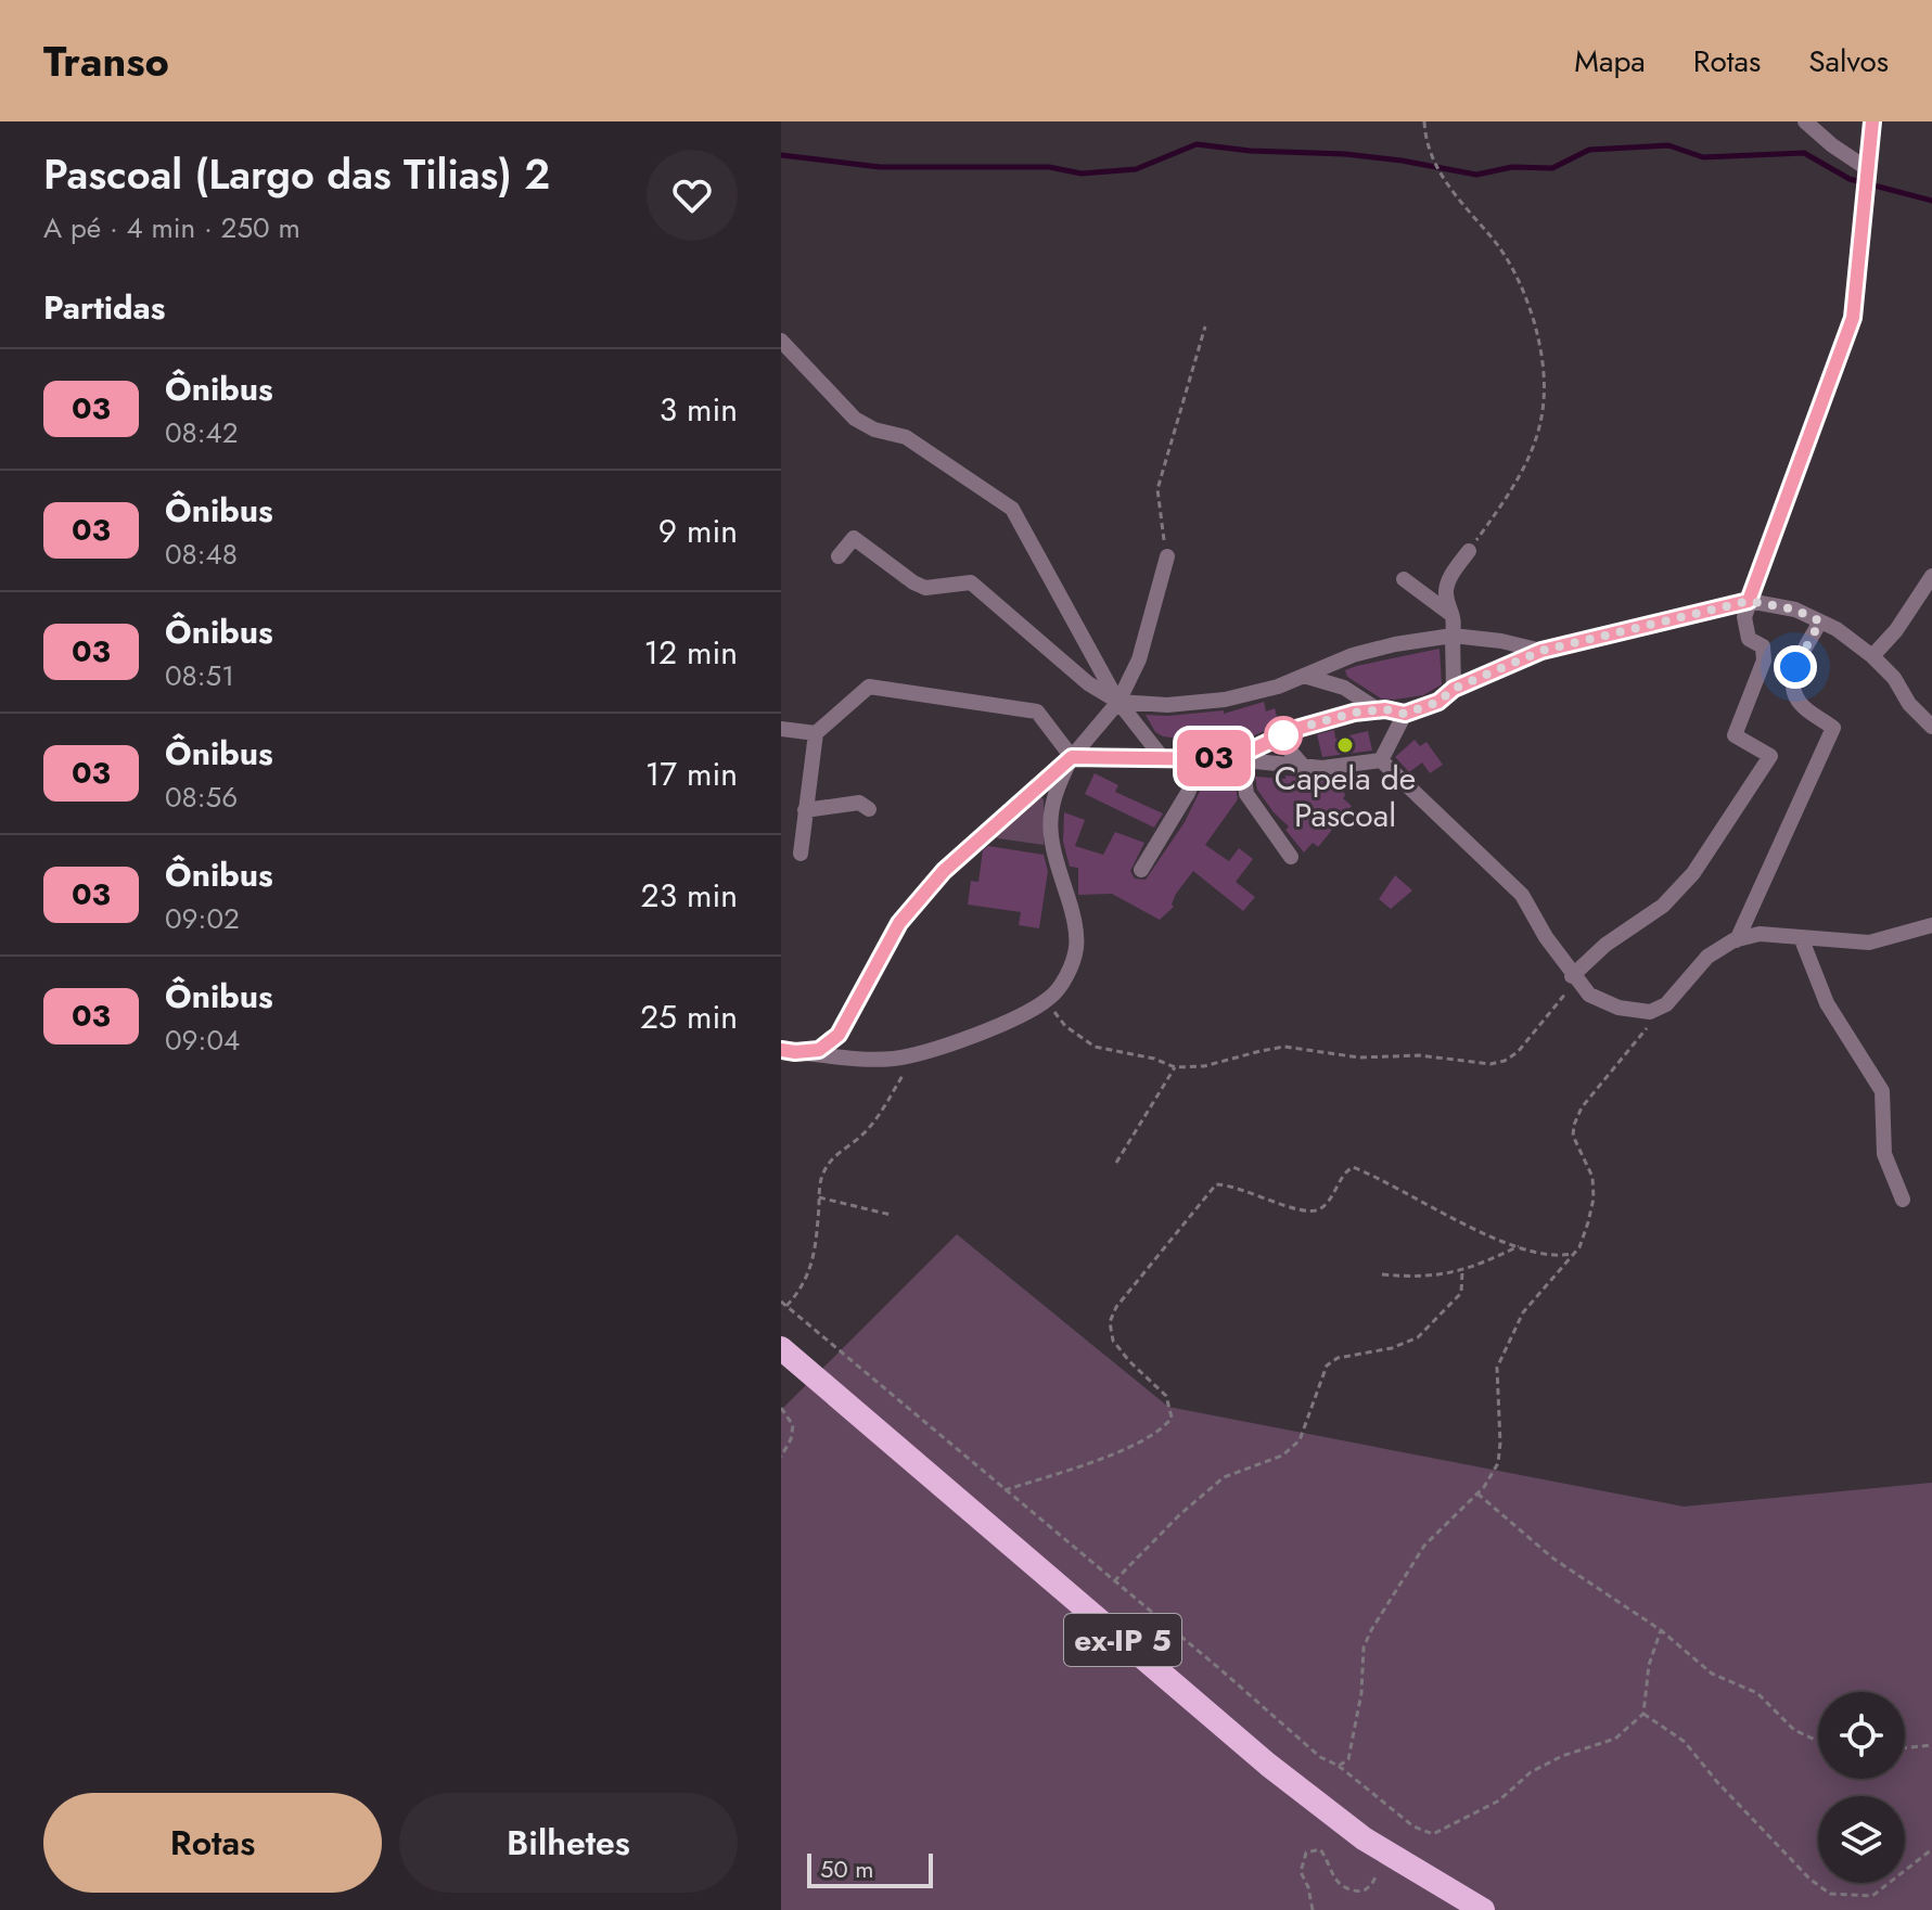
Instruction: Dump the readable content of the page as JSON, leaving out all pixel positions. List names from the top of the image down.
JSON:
{
  "streets": {
    "highway": ["ex-IP 5"]
  },
  "places": ["Capela de Pascoal"],
  "lines": ["bus line 03"],
  "scale_bar": "50 m",
  "page": {
    "header": "Transo",
    "nav": ["Mapa", "Rotas", "Salvos"],
    "heading": [
      ["Pascoal (Largo das Tilias) 2", "A pé · 4 min · 250 m"],
      "Partidas"
    ],
    "on_map": "03",
    "list": [
      {
        "mark": "03",
        "name": "Ônibus",
        "note": "08:42",
        "value": "3 min"
      },
      {
        "mark": "03",
        "name": "Ônibus",
        "note": "08:48",
        "value": "9 min"
      },
      {
        "mark": "03",
        "name": "Ônibus",
        "note": "08:51",
        "value": "12 min"
      },
      {
        "mark": "03",
        "name": "Ônibus",
        "note": "08:56",
        "value": "17 min"
      },
      {
        "mark": "03",
        "name": "Ônibus",
        "note": "09:02",
        "value": "23 min"
      },
      {
        "mark": "03",
        "name": "Ônibus",
        "note": "09:04",
        "value": "25 min"
      }
    ],
    "buttons": ["Rotas", "Bilhetes"],
    "scale": "50 m"
  }
}
